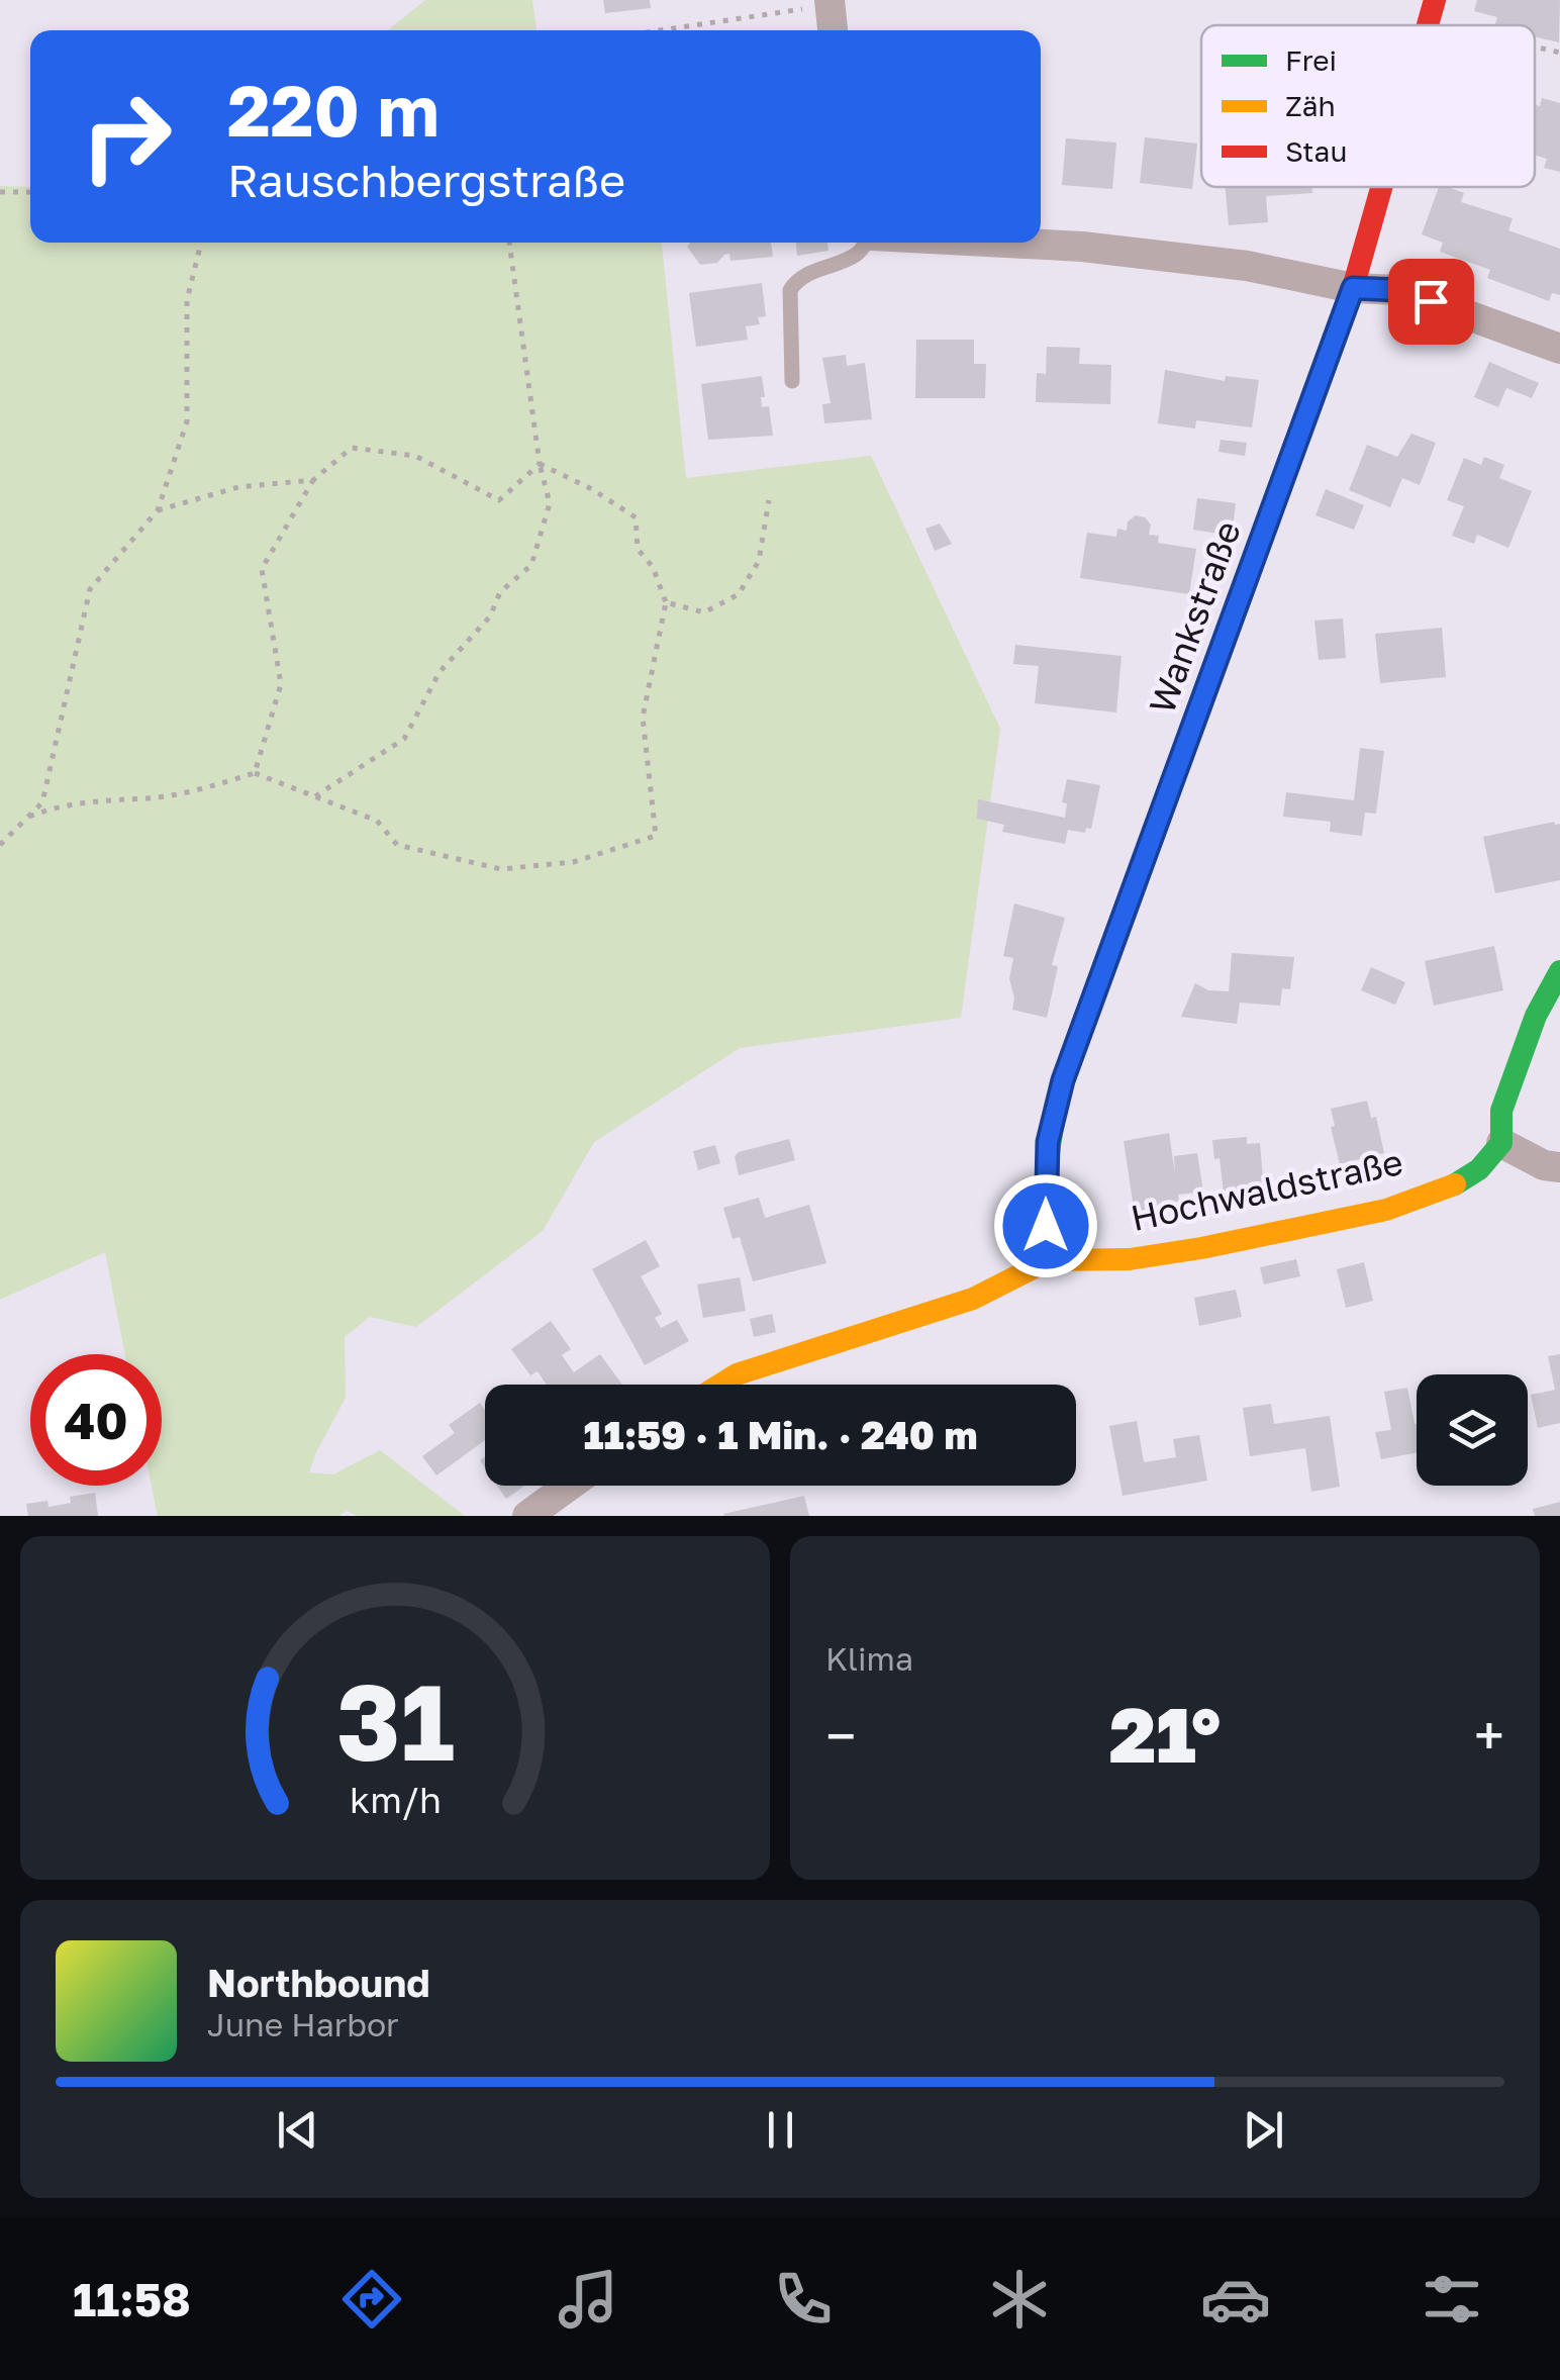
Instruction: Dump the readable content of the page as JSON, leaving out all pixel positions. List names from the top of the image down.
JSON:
{
  "streets": {
    "street": ["Wankstraße", "Hochwaldstraße"]
  },
  "crossings": [
    ["Wankstraße", "Hochwaldstraße"]
  ],
  "legend": ["Frei", "Zäh", "Stau"],
  "page": {
    "turn": ["220 m", "Rauschbergstraße"],
    "limit": "40",
    "trip": "11:59 · 1 Min. · 240 m",
    "tile": "Klima",
    "heat": ["−", "21°", "+"],
    "song": ["Northbound", "June Harbor"],
    "tabs": "11:58",
    "gauge": ["31", "km/h"]
  }
}
